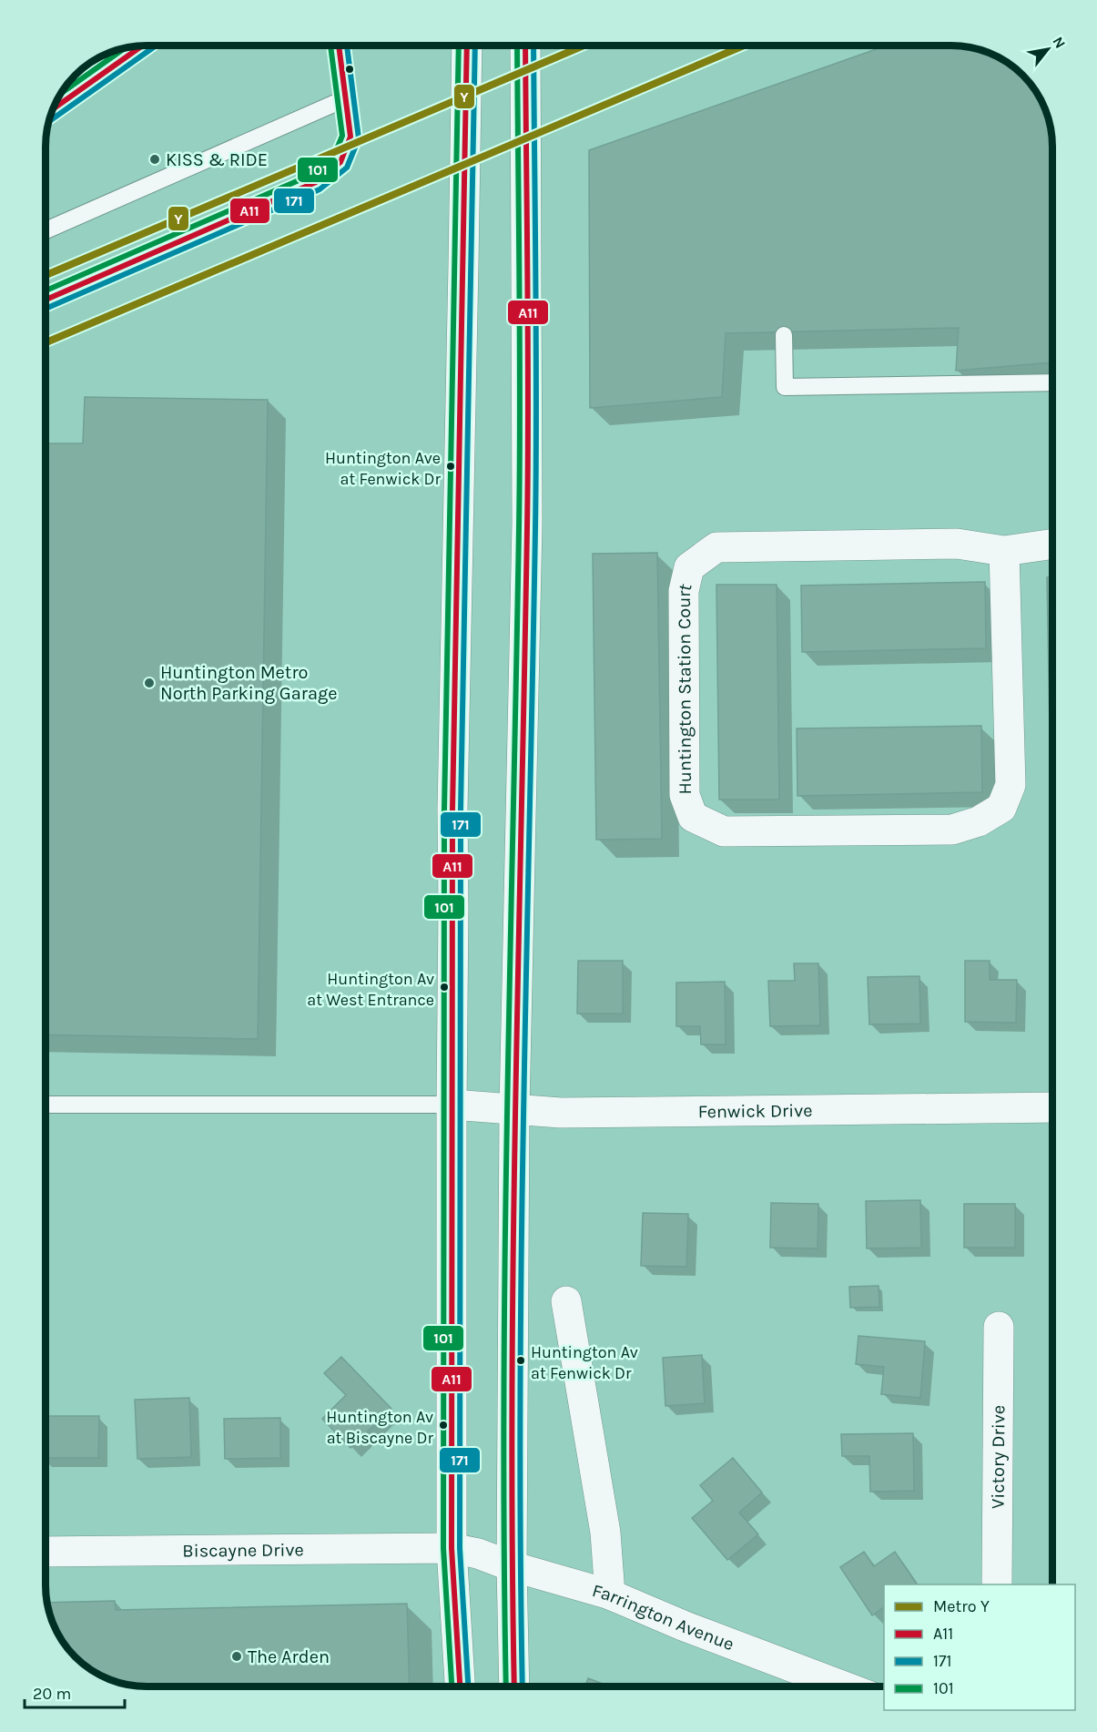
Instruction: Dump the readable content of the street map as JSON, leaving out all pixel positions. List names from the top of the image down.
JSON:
{
  "streets": {
    "main road": [
      "Huntington Station Court",
      "Fenwick Drive",
      "Victory Drive",
      "Biscayne Drive",
      "Farrington Avenue"
    ]
  },
  "crossings": [
    ["Biscayne Drive", "Farrington Avenue"]
  ],
  "places": [
    "KISS & RIDE",
    "Huntington Ave at Fenwick Dr",
    "Huntington Metro North Parking Garage",
    "Huntington Av at West Entrance",
    "Huntington Av at Fenwick Dr",
    "Huntington Av at Biscayne Dr",
    "The Arden"
  ],
  "lines": [
    "metro line Y",
    "transit line A11",
    "transit line 171",
    "transit line 101"
  ],
  "legend": [
    "Metro Y",
    "A11",
    "171",
    "101"
  ],
  "scale_bar": "20 m",
  "north": "top right"
}
